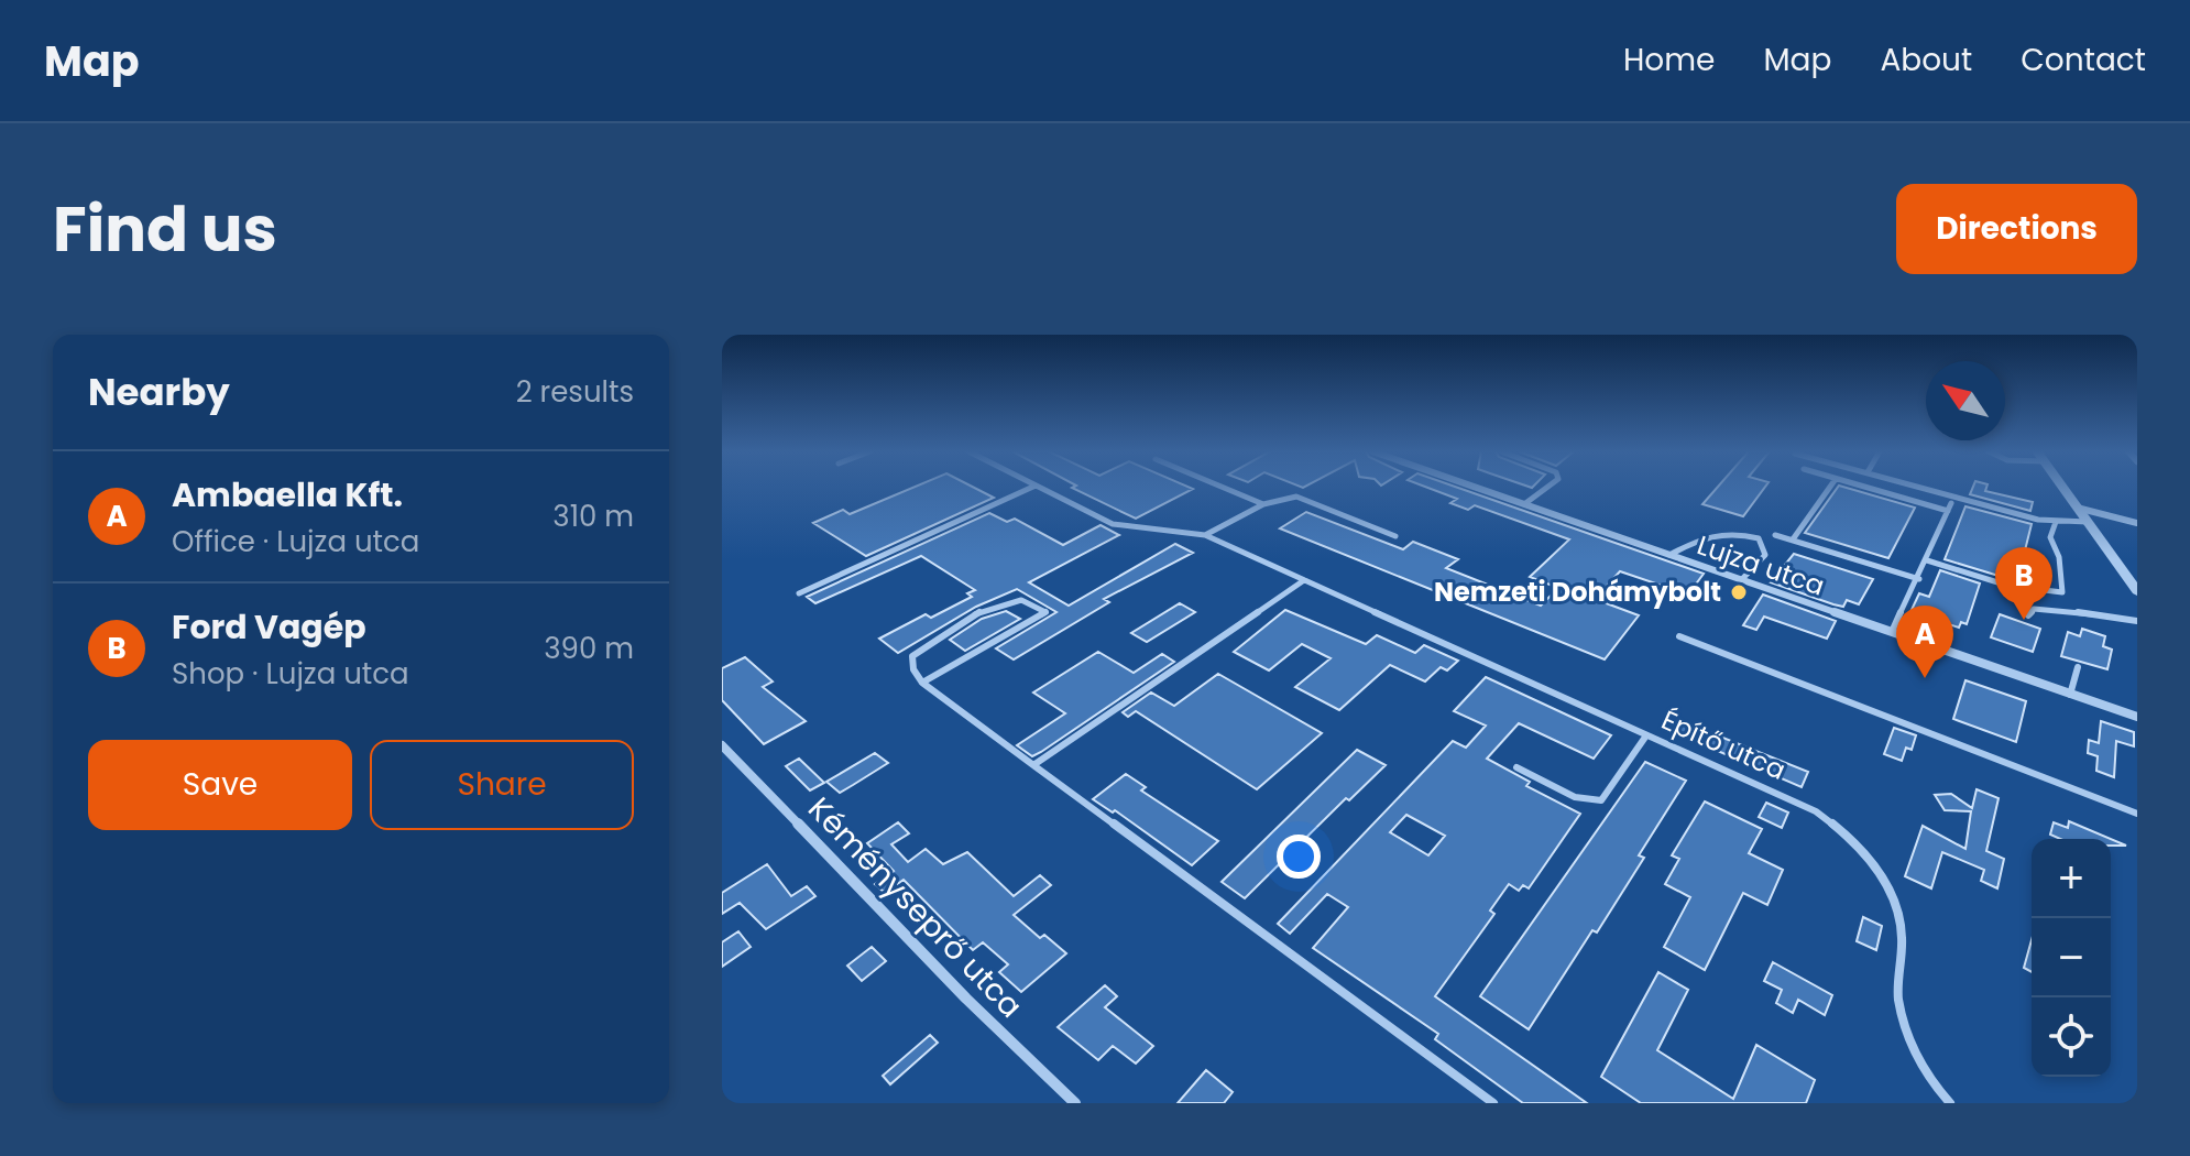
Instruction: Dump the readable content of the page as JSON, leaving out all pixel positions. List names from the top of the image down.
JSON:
{
  "streets": {
    "street": ["Lujza utca", "Kéményseprő utca"],
    "lane": ["Építő utca"]
  },
  "places": ["Nemzeti Dohámybolt"],
  "north": "top left",
  "page": {
    "header": "Map",
    "nav": [
      "Home",
      "Map",
      "About",
      "Contact"
    ],
    "title": "Find us",
    "buttons": [
      "Directions",
      ["Save", "Share"]
    ],
    "heading": ["Nearby", "2 results"],
    "list": [
      {
        "mark": "A",
        "name": "Ambaella Kft.",
        "note": "Office · Lujza utca",
        "value": "310 m"
      },
      {
        "mark": "B",
        "name": "Ford Vagép",
        "note": "Shop · Lujza utca",
        "value": "390 m"
      }
    ],
    "pins": ["B", "A"],
    "map_buttons": ["+", "−"]
  }
}
